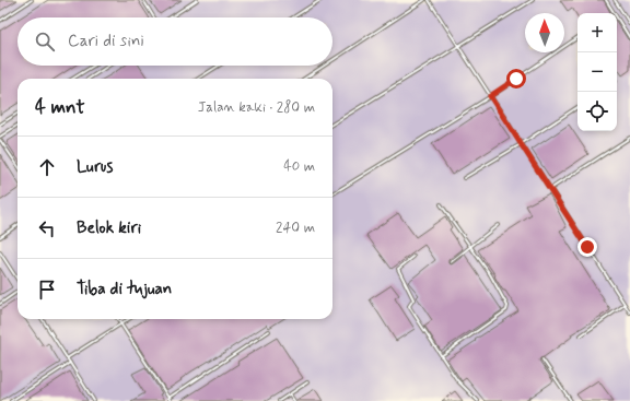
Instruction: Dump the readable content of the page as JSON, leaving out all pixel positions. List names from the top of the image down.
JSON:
{
  "north": "top",
  "page": {
    "map_buttons": ["+", "−"],
    "search": "Cari di sini",
    "heading": ["4 mnt", "Jalan kaki · 280 m"],
    "list": [
      ["Lurus", "40 m"],
      ["Belok kiri", "240 m"],
      "Tiba di tujuan"
    ]
  }
}
